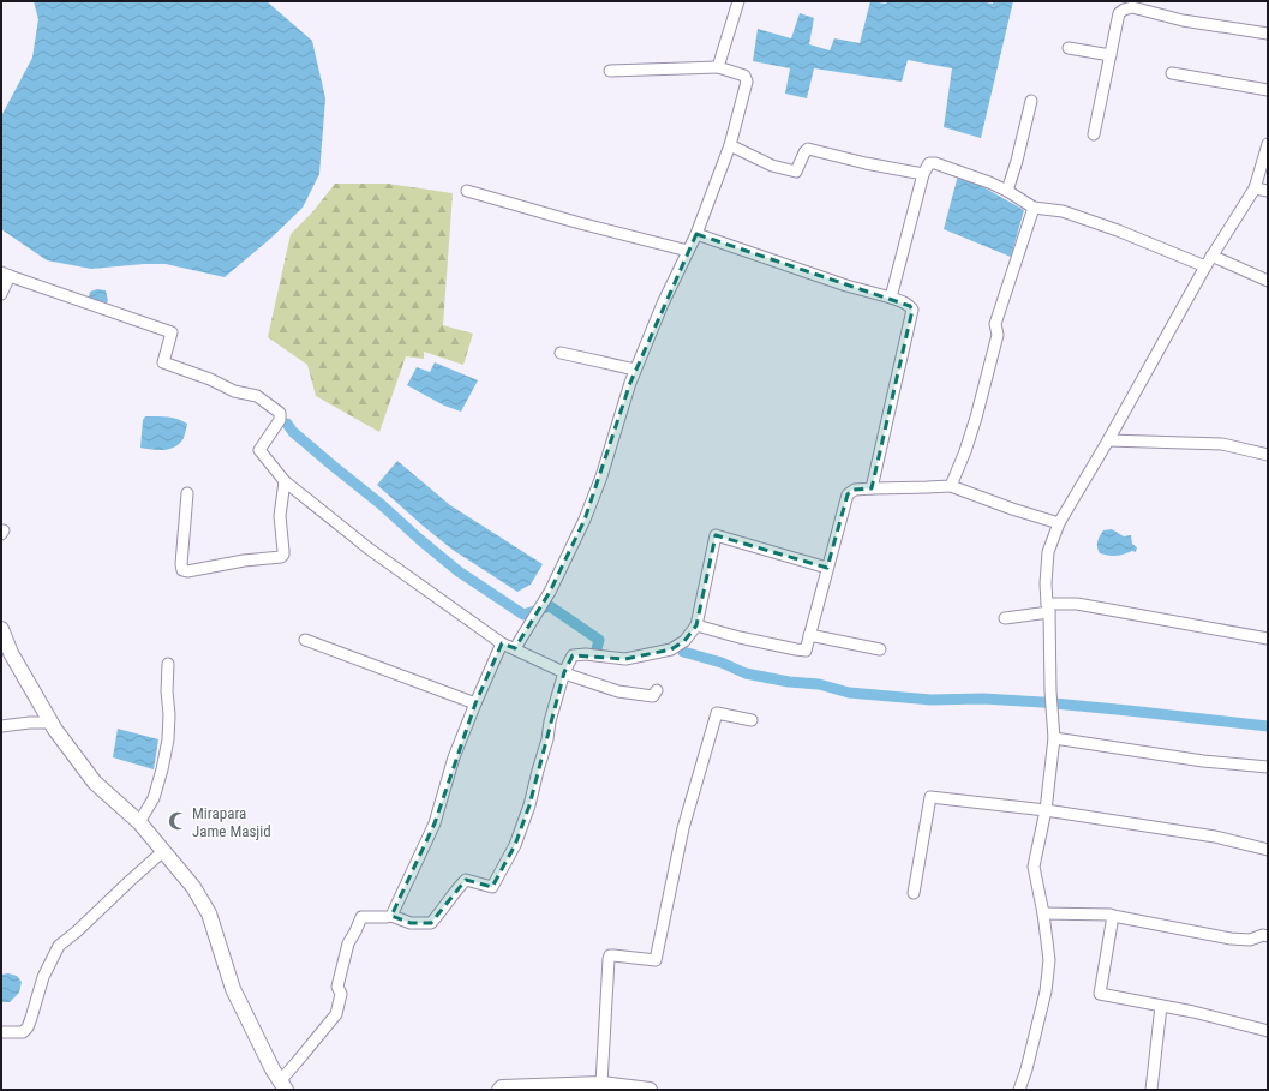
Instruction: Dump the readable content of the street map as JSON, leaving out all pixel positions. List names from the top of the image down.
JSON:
{
  "places": {
    "mosque": ["Mirapara Jame Masjid"]
  }
}
